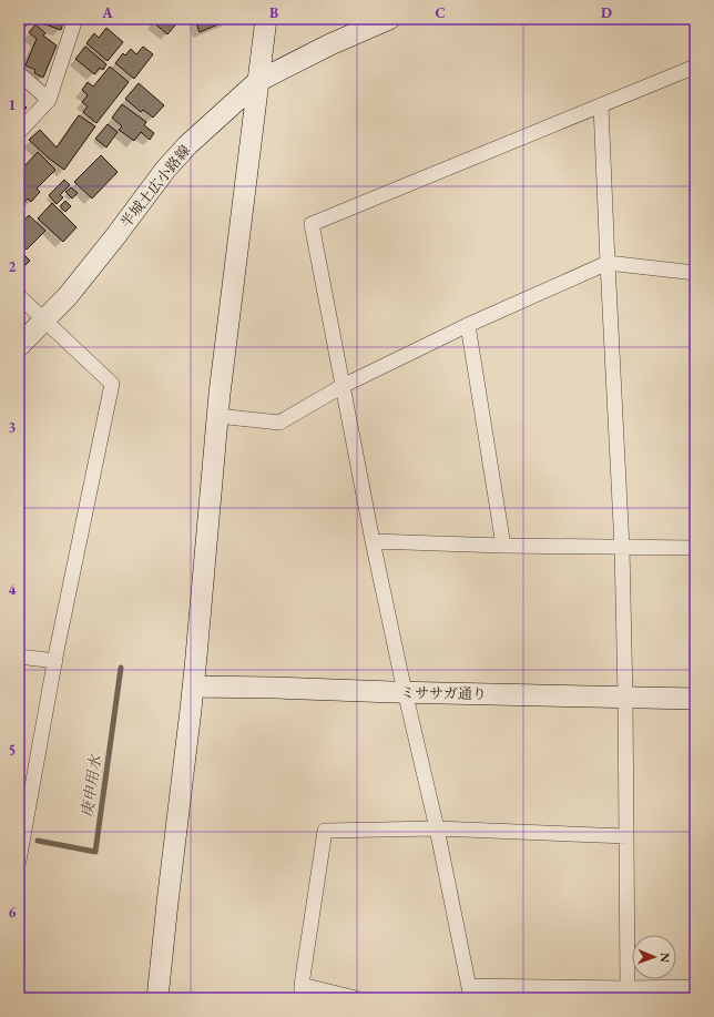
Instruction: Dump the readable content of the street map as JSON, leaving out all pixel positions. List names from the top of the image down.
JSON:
{
  "streets": {
    "street": ["半城土広小路線", "ミササガ通り"]
  },
  "water": ["庚申用水"],
  "north": "right",
  "grid": {
    "columns": [
      "A",
      "B",
      "C",
      "D"
    ],
    "rows": [
      "1",
      "2",
      "3",
      "4",
      "5",
      "6"
    ]
  }
}
